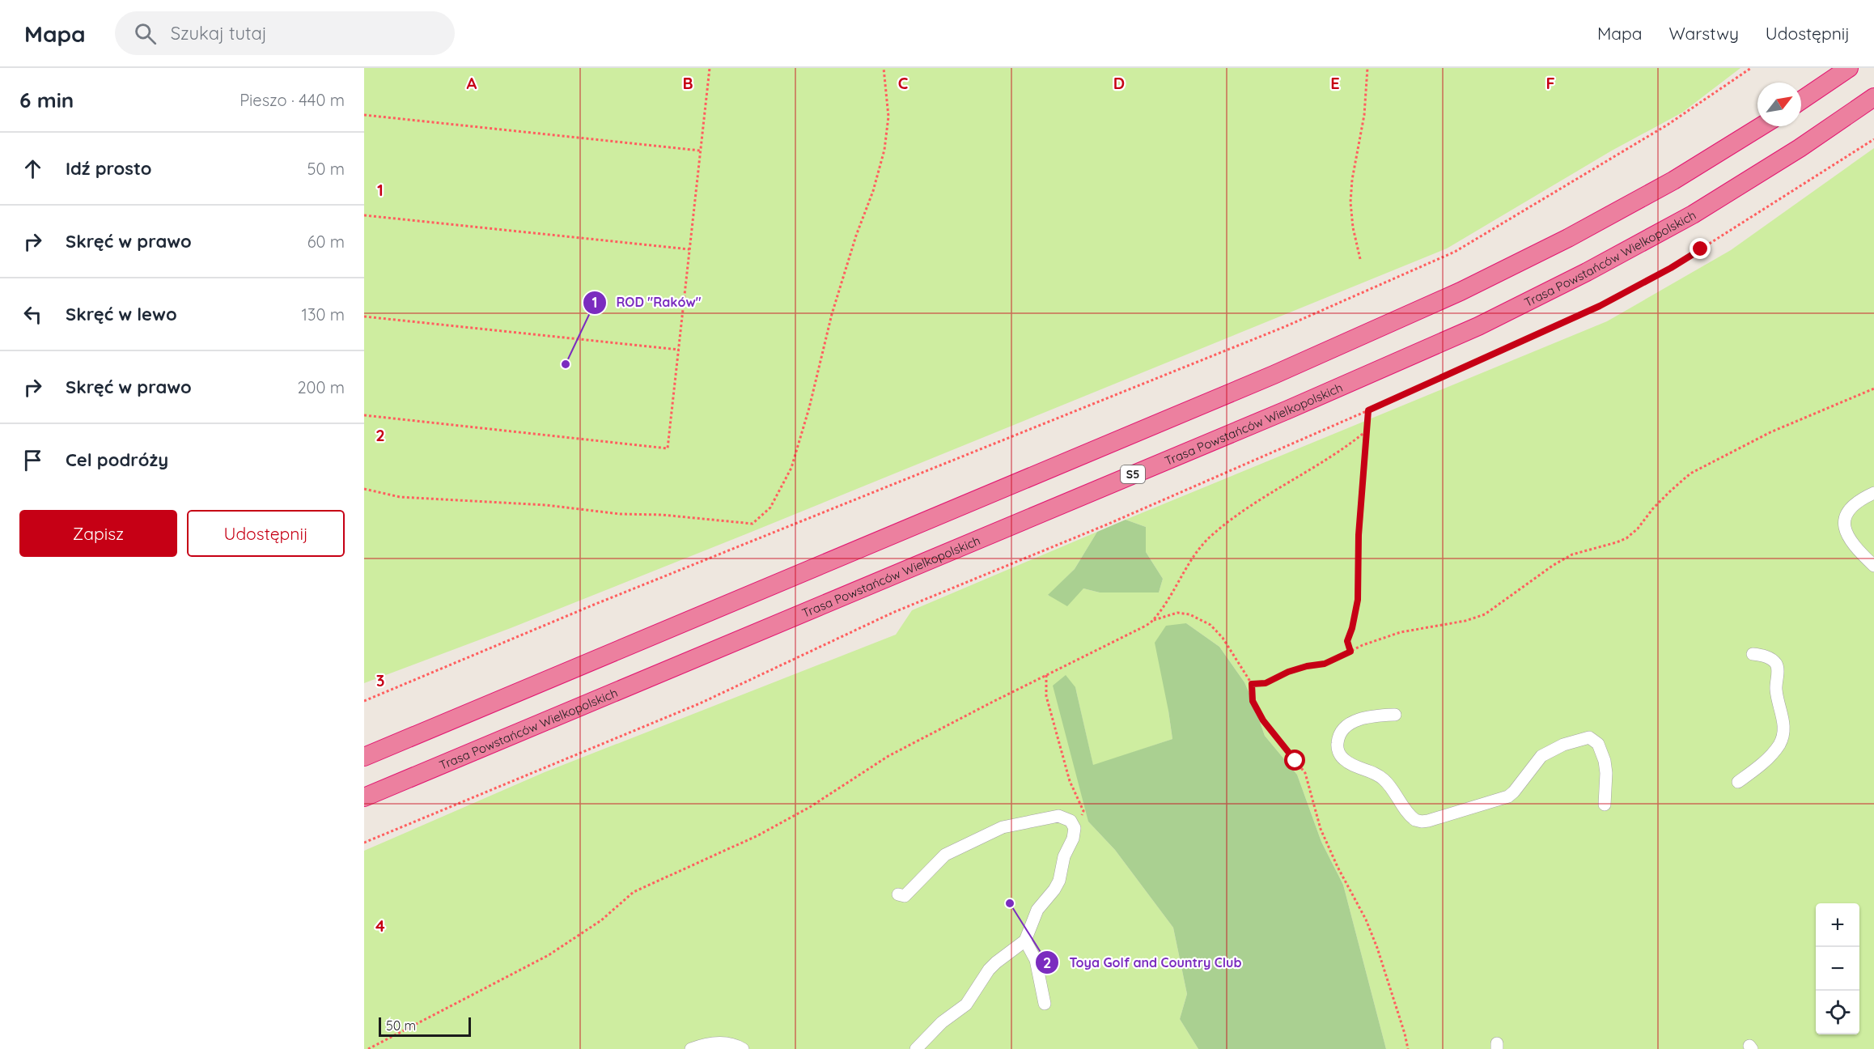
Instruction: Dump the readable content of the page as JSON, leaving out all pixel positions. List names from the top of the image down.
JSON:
{
  "streets": {
    "highway": ["Trasa Powstańców Wielkopolskich", "S5"]
  },
  "places": ["ROD \"Raków\"", "Toya Golf and Country Club"],
  "scale_bar": "50 m",
  "north": "top right",
  "page": {
    "header": "Mapa",
    "search": "Szukaj tutaj",
    "nav": ["Mapa", "Warstwy", "Udostępnij"],
    "heading": ["6 min", "Pieszo · 440 m"],
    "list": [
      ["Idź prosto", "50 m"],
      ["Skręć w prawo", "60 m"],
      ["Skręć w lewo", "130 m"],
      ["Skręć w prawo", "200 m"],
      "Cel podróży"
    ],
    "buttons": ["Zapisz", "Udostępnij"],
    "map_buttons": ["+", "−"],
    "scale": "50 m"
  },
  "grid": {
    "columns": [
      "A",
      "B",
      "C",
      "D",
      "E",
      "F"
    ],
    "rows": [
      "1",
      "2",
      "3",
      "4"
    ]
  }
}
